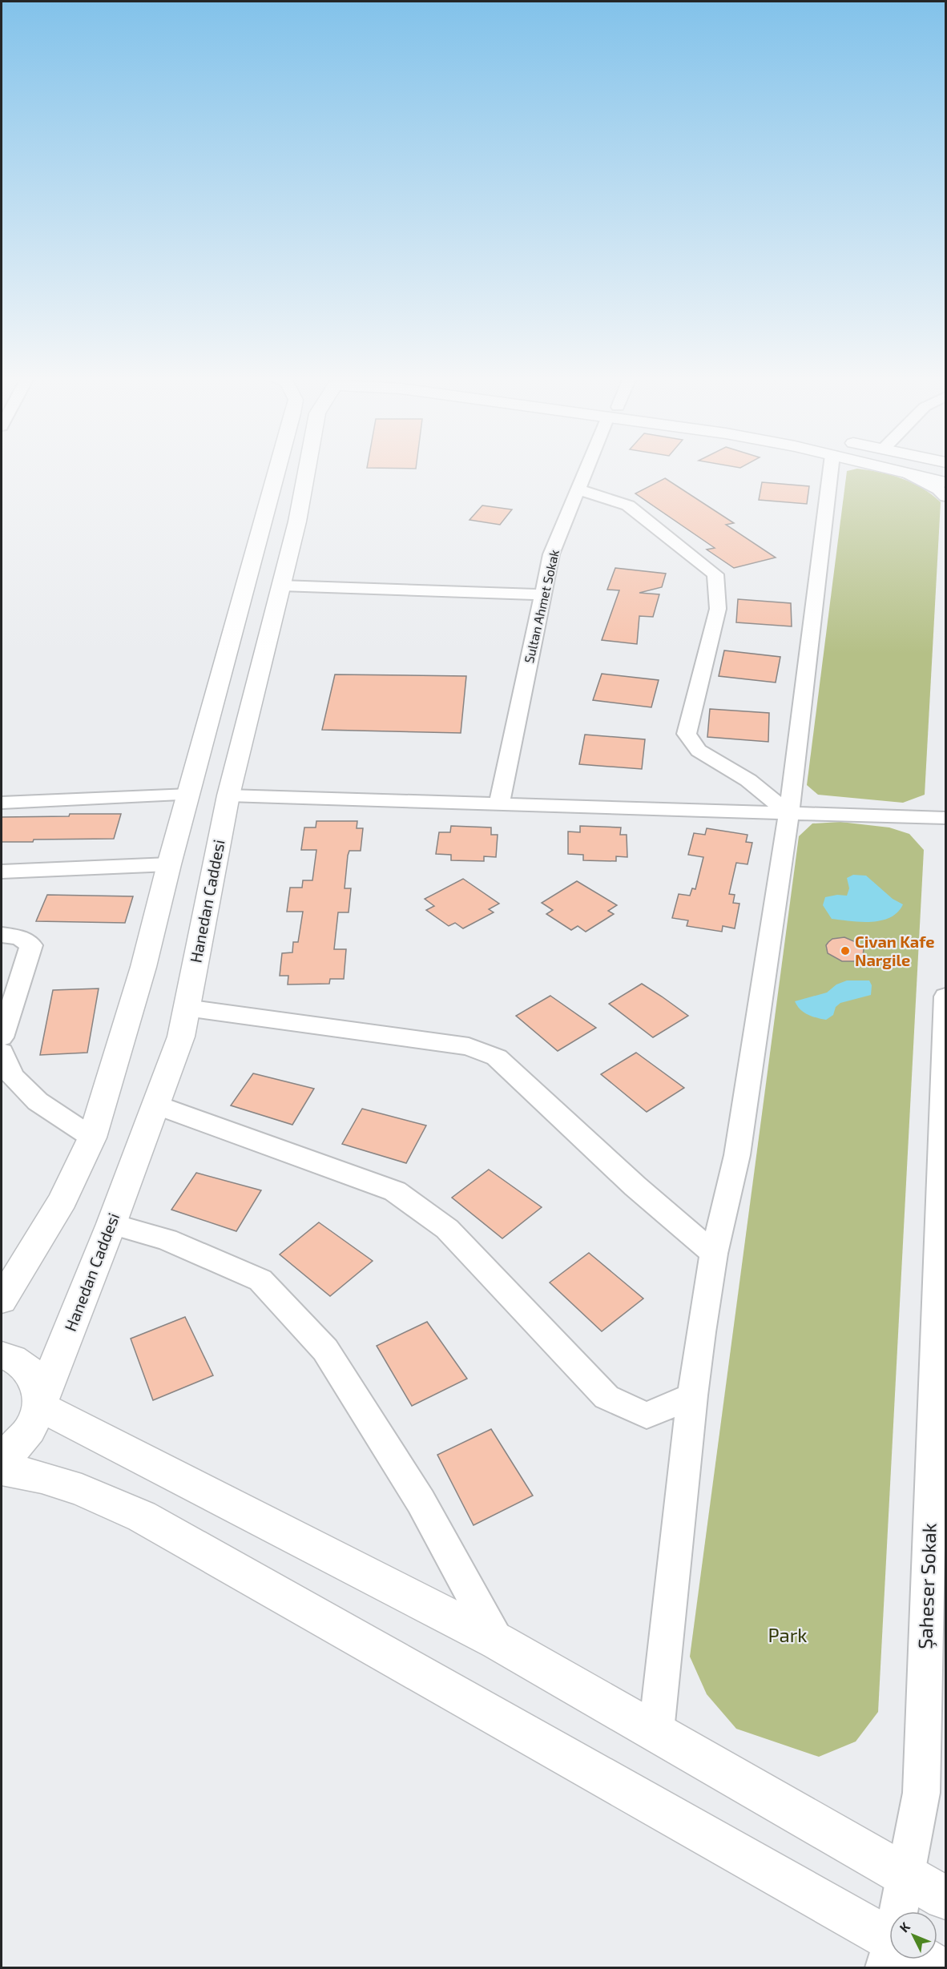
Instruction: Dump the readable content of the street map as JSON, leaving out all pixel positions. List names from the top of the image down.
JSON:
{
  "streets": {
    "street": ["Sultan Ahmet Sokak", "Hanedan Caddesi", "Şaheser Sokak"]
  },
  "parks": ["Park"],
  "places": ["Civan Kafe Nargile"],
  "north": "top left"
}
